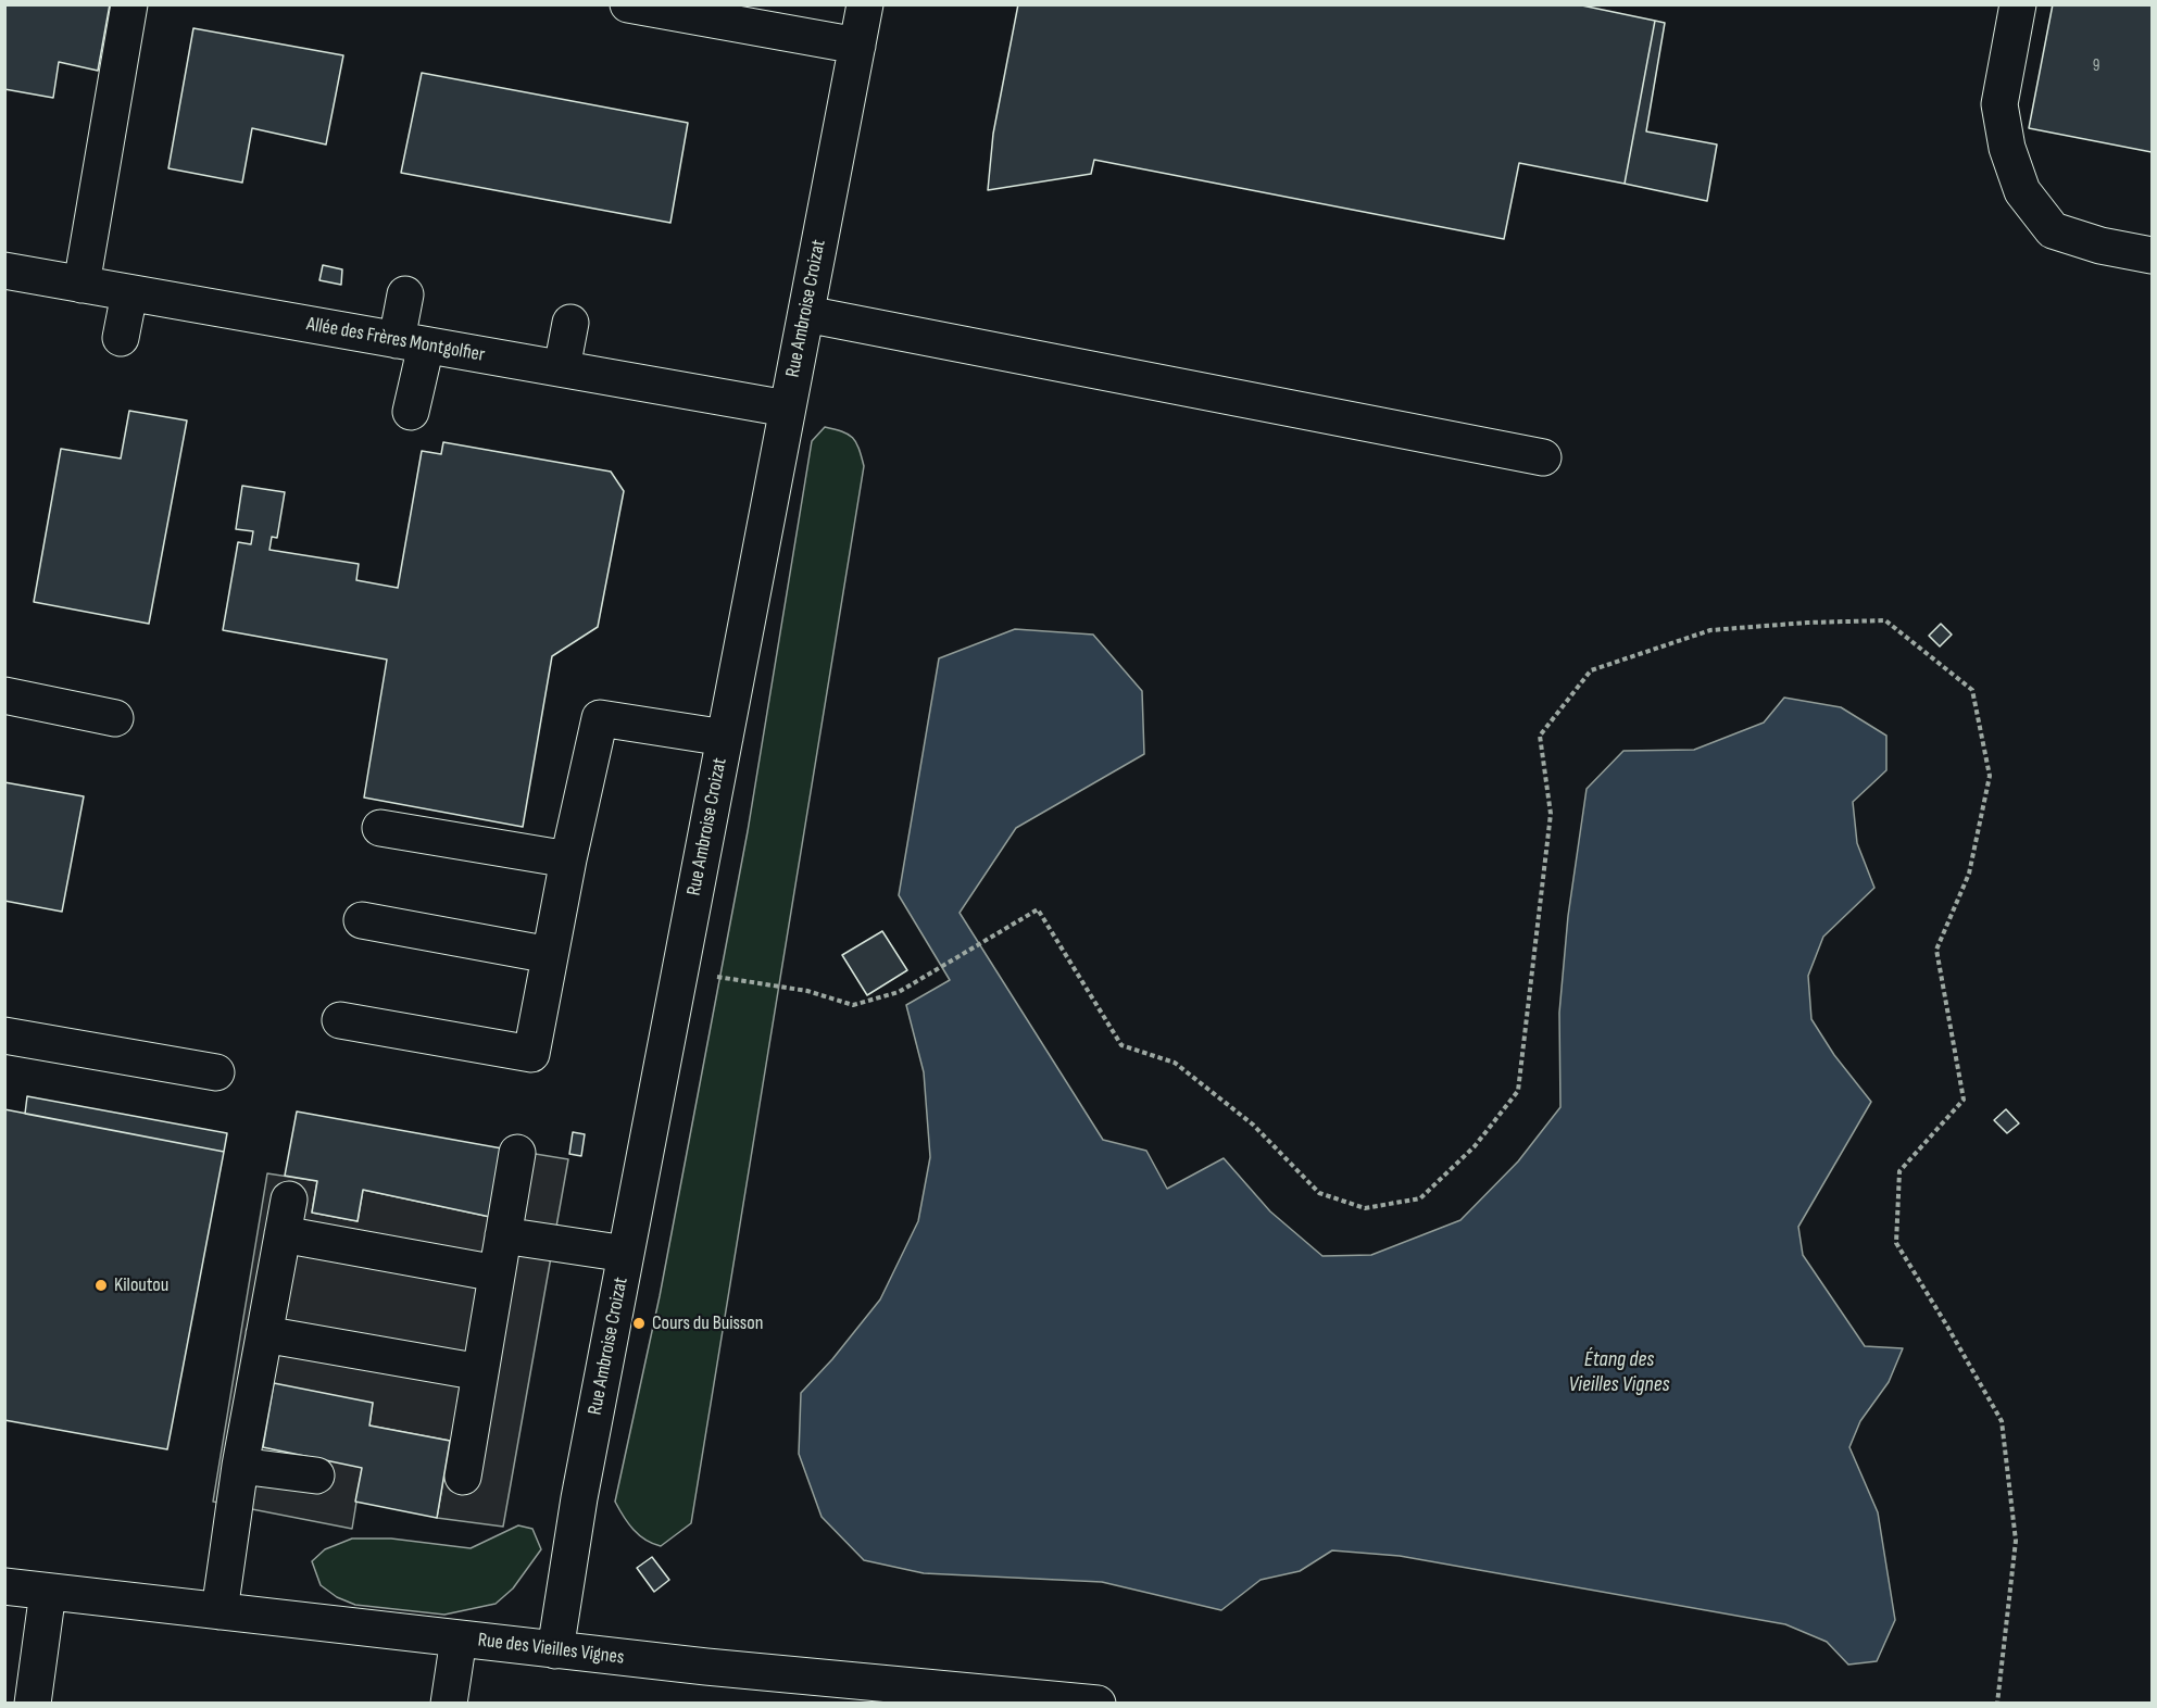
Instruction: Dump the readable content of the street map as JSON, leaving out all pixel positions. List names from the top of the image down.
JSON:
{
  "streets": {
    "street": ["Rue Ambroise Croizat", "Allée des Frères Montgolfier", "Rue des Vieilles Vignes"]
  },
  "crossings": [
    ["Rue Ambroise Croizat", "Allée des Frères Montgolfier"],
    ["Rue Ambroise Croizat", "Rue des Vieilles Vignes"]
  ],
  "water": ["Étang des Vieilles Vignes"],
  "places": ["Kiloutou", "Cours du Buisson"],
  "house_numbers": ["9"]
}
